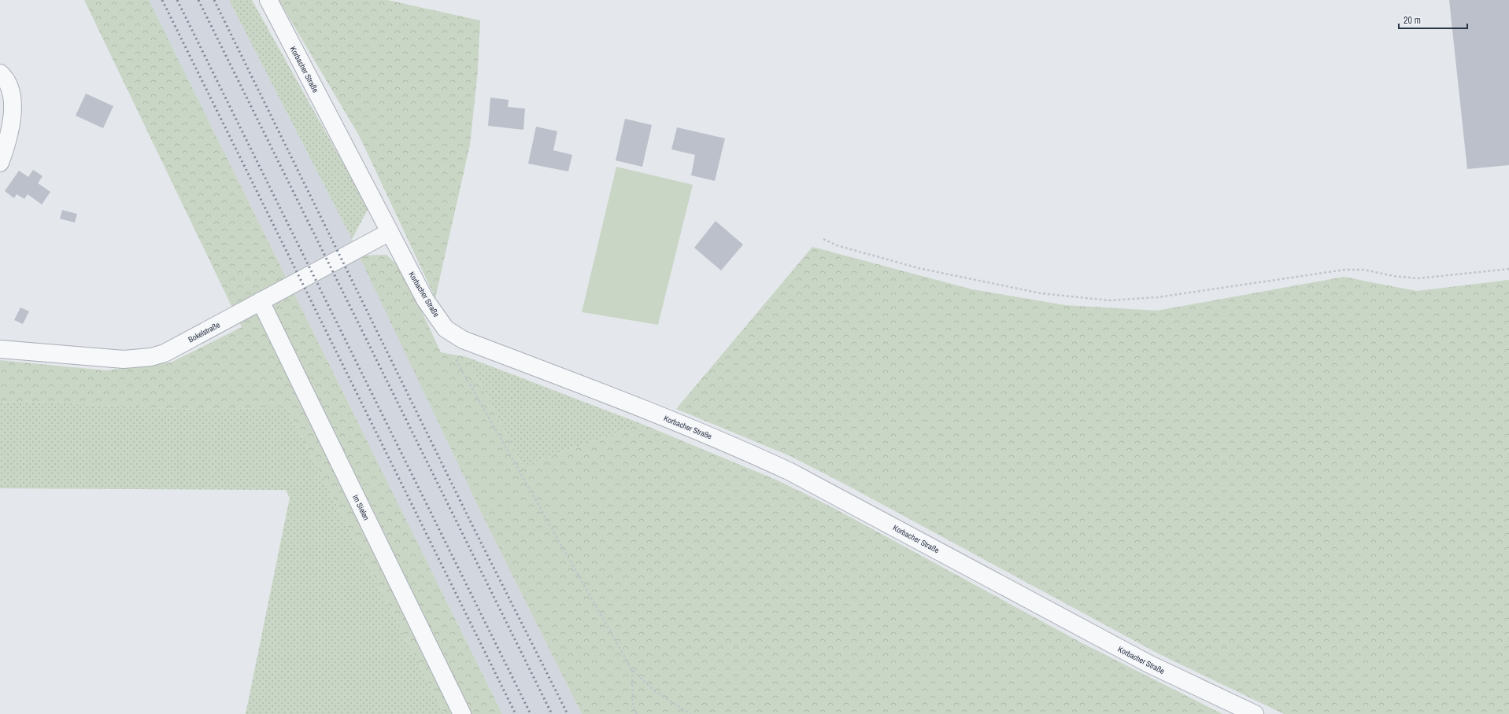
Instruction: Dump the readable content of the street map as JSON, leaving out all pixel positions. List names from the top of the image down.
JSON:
{
  "streets": {
    "street": ["Korbacher Straße", "Bokelstraße", "Im Sielen"]
  },
  "crossings": [
    ["Korbacher Straße", "Bokelstraße"],
    ["Bokelstraße", "Im Sielen"]
  ],
  "scale_bar": "20 m"
}
